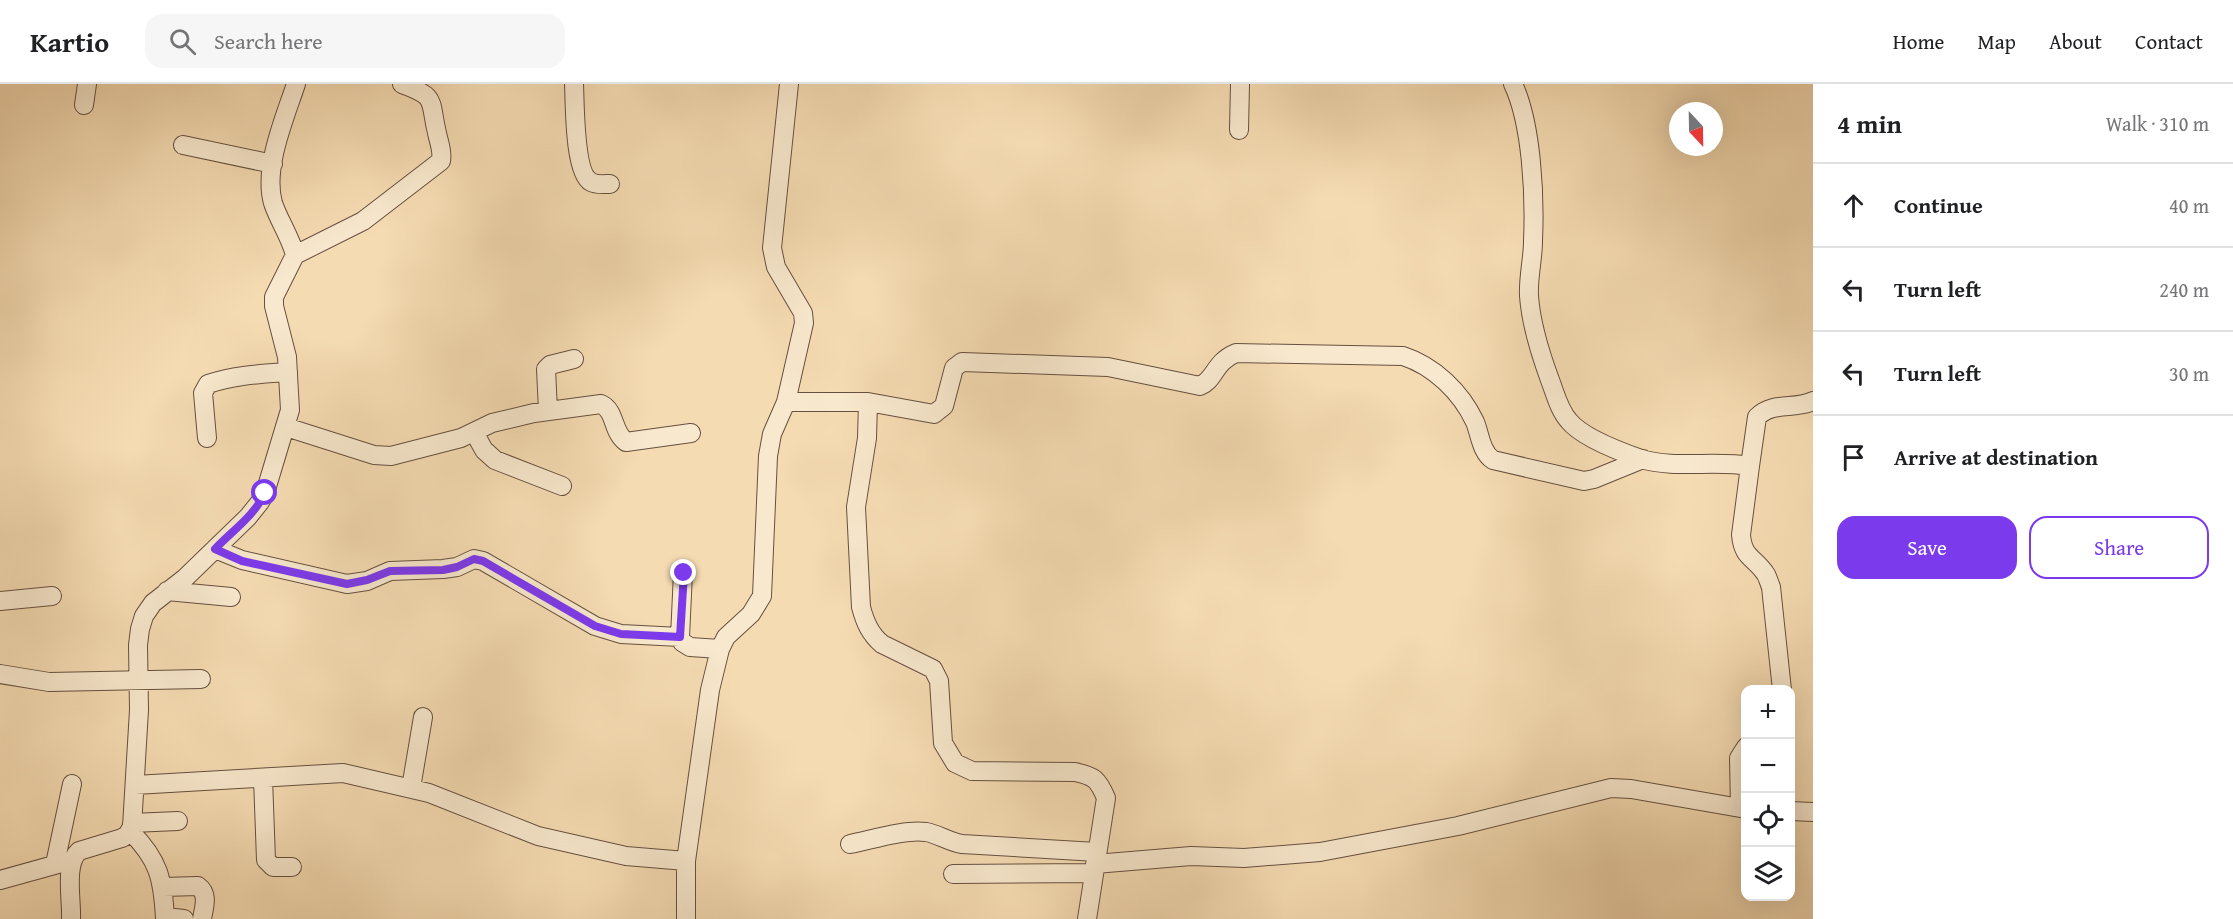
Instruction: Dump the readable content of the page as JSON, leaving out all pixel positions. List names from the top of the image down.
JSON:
{
  "north": "bottom",
  "page": {
    "header": "Kartio",
    "search": "Search here",
    "nav": [
      "Home",
      "Map",
      "About",
      "Contact"
    ],
    "heading": ["4 min", "Walk · 310 m"],
    "list": [
      ["Continue", "40 m"],
      ["Turn left", "240 m"],
      ["Turn left", "30 m"],
      "Arrive at destination"
    ],
    "buttons": ["Save", "Share"],
    "map_buttons": ["+", "−"]
  }
}
